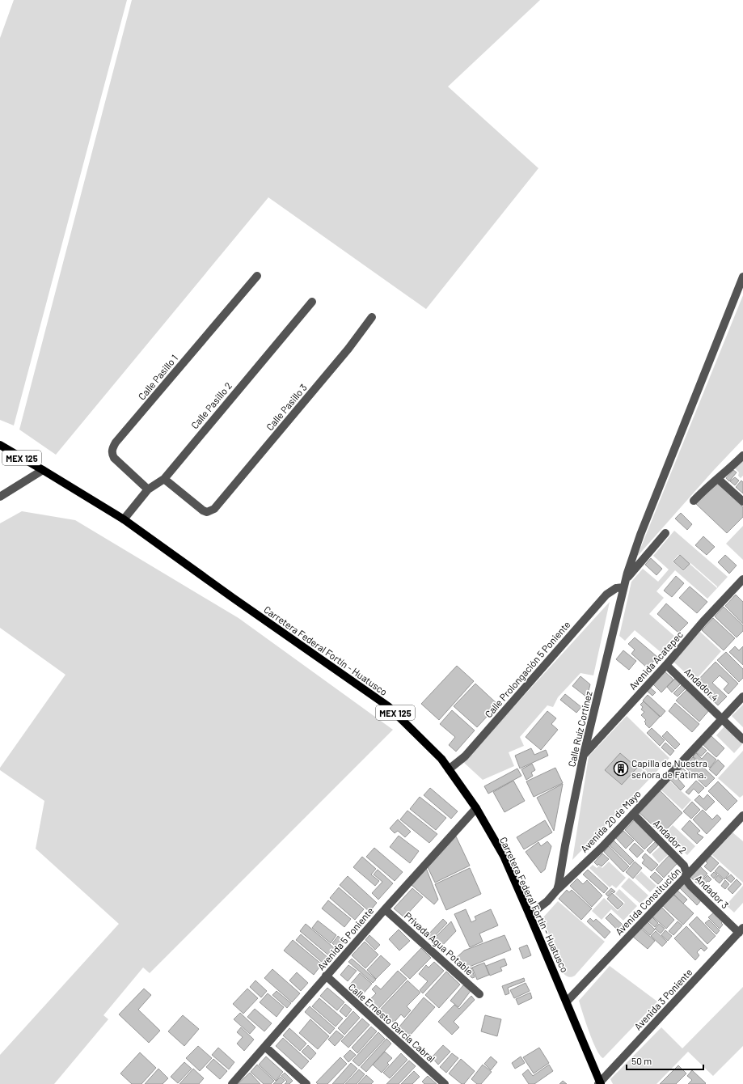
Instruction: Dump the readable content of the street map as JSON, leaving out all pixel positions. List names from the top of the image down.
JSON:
{
  "streets": {
    "main road": ["MEX 125", "Carretera Federal Fortín - Huatusco"],
    "street": [
      "Calle Pasillo 1",
      "Calle Pasillo 2",
      "Calle Pasillo 3",
      "Avenida Acatepec",
      "Calle Prolongación 5 Poniente",
      "Andador 4",
      "Calle Ruíz Cortinez",
      "Avenida 20 de Mayo",
      "Andador 2",
      "Andador 3",
      "Avenida Constitución",
      "Avenida 5 Poniente",
      "Privada Agua Potable",
      "Avenida 3 Poniente",
      "Calle Ernesto García Cabral"
    ]
  },
  "crossings": [
    ["Calle Pasillo 1", "Calle Pasillo 2"],
    ["Calle Pasillo 2", "Calle Pasillo 3"],
    ["Calle Pasillo 2", "Carretera Federal Fortín - Huatusco"],
    ["Carretera Federal Fortín - Huatusco", "Calle Prolongación 5 Poniente"],
    ["Carretera Federal Fortín - Huatusco", "Avenida 20 de Mayo"],
    ["Carretera Federal Fortín - Huatusco", "Avenida Constitución"],
    ["Carretera Federal Fortín - Huatusco", "Avenida 5 Poniente"],
    ["Carretera Federal Fortín - Huatusco", "Avenida 3 Poniente"],
    ["Avenida Acatepec", "Andador 4"],
    ["Avenida Acatepec", "Calle Ruíz Cortinez"],
    ["Calle Prolongación 5 Poniente", "Calle Ruíz Cortinez"],
    ["Andador 4", "Avenida 20 de Mayo"],
    ["Calle Ruíz Cortinez", "Avenida 20 de Mayo"],
    ["Avenida 20 de Mayo", "Andador 2"],
    ["Andador 2", "Andador 3"],
    ["Andador 2", "Avenida Constitución"],
    ["Andador 3", "Avenida Constitución"],
    ["Andador 3", "Avenida 3 Poniente"],
    ["Avenida 5 Poniente", "Privada Agua Potable"],
    ["Avenida 5 Poniente", "Calle Ernesto García Cabral"]
  ],
  "places": {
    "building": ["Capilla de Nuestra señora de Fátima."]
  },
  "scale_bar": "50 m"
}
